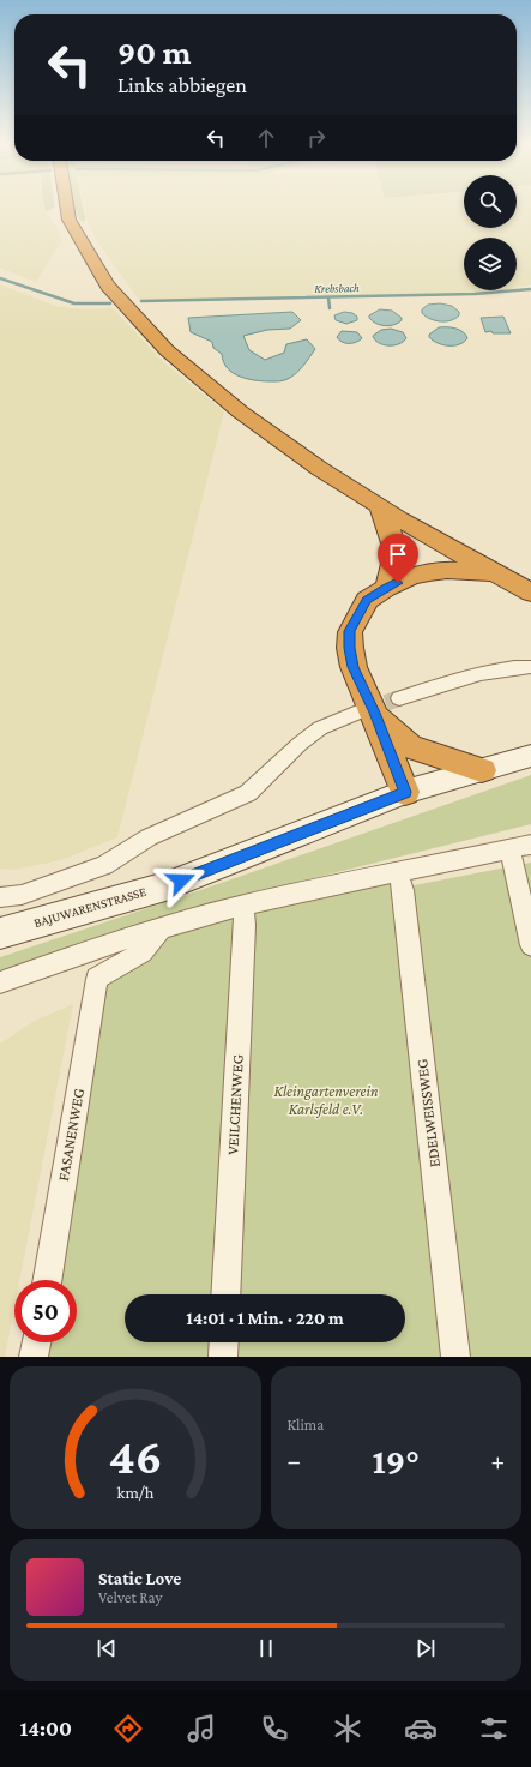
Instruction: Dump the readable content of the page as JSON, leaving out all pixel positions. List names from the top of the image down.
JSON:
{
  "streets": {
    "main road": ["BAJUWARENSTRASSE"],
    "street": ["VEILCHENWEG", "EDELWEISSWEG", "FASANENWEG"]
  },
  "water": ["Krebsbach"],
  "parks": ["Kleingartenverein Karlsfeld e.V."],
  "page": {
    "turn": ["90 m", "Links abbiegen"],
    "limit": "50",
    "trip": "14:01 · 1 Min. · 220 m",
    "tile": "Klima",
    "heat": ["−", "19°", "+"],
    "song": ["Static Love", "Velvet Ray"],
    "tabs": "14:00",
    "gauge": ["46", "km/h"]
  }
}
